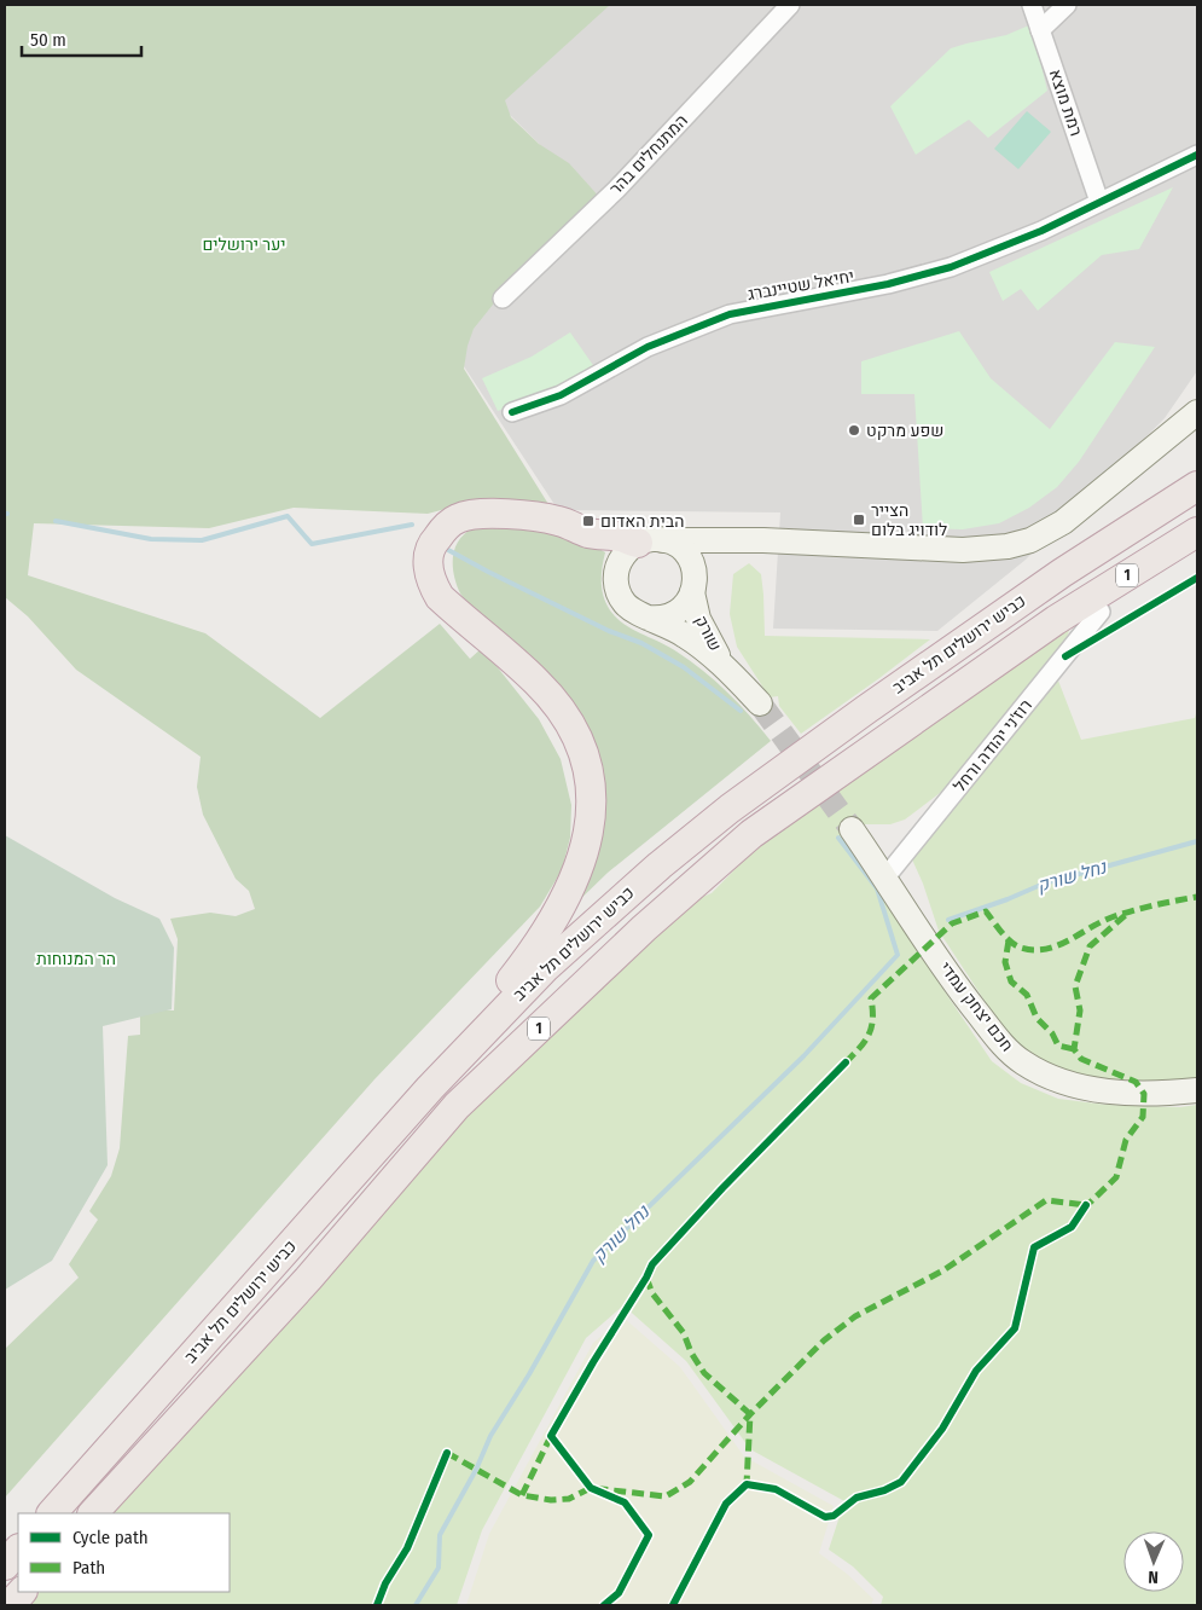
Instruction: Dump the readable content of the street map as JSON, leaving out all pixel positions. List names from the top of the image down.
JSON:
{
  "streets": {
    "highway": ["1", "כביש ירושלים תל אביב"],
    "main road": ["שורק", "חכם יצחק עמדי"],
    "street": [
      "רמת מוצא",
      "המתנחלים בהר",
      "יחיאל שטיינברג",
      "רוז'ני יהודה ורחל"
    ]
  },
  "crossings": [
    ["רמת מוצא", "יחיאל שטיינברג"],
    ["רוז'ני יהודה ורחל", "חכם יצחק עמדי"]
  ],
  "water": ["נחל שורק"],
  "parks": ["יער ירושלים", "הר המנוחות"],
  "places": {
    "other": ["שפע מרקט"],
    "transit": ["הצייר לודויג בלום", "הבית האדום"]
  },
  "legend": ["Cycle path", "Path"],
  "scale_bar": "50 m",
  "north": "bottom"
}
